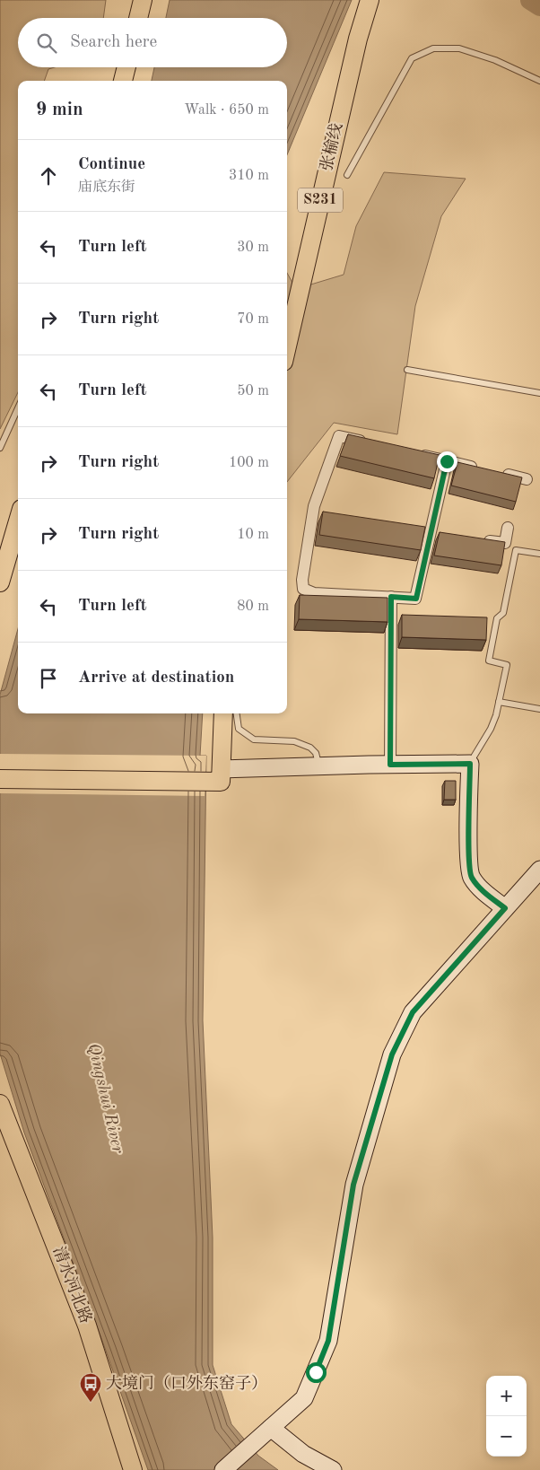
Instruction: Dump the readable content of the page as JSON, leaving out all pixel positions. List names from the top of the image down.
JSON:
{
  "streets": {
    "main road": ["张榆线", "S231", "清水河北路"]
  },
  "water": ["Qingshui River"],
  "places": {
    "bus stop": ["大境门（口外东窑子）"]
  },
  "page": {
    "search": "Search here",
    "heading": ["9 min", "Walk · 650 m"],
    "list": [
      ["Continue", "庙底东街", "310 m"],
      ["Turn left", "30 m"],
      ["Turn right", "70 m"],
      ["Turn left", "50 m"],
      ["Turn right", "100 m"],
      ["Turn right", "10 m"],
      ["Turn left", "80 m"],
      "Arrive at destination"
    ],
    "map_buttons": ["+", "−"]
  }
}
